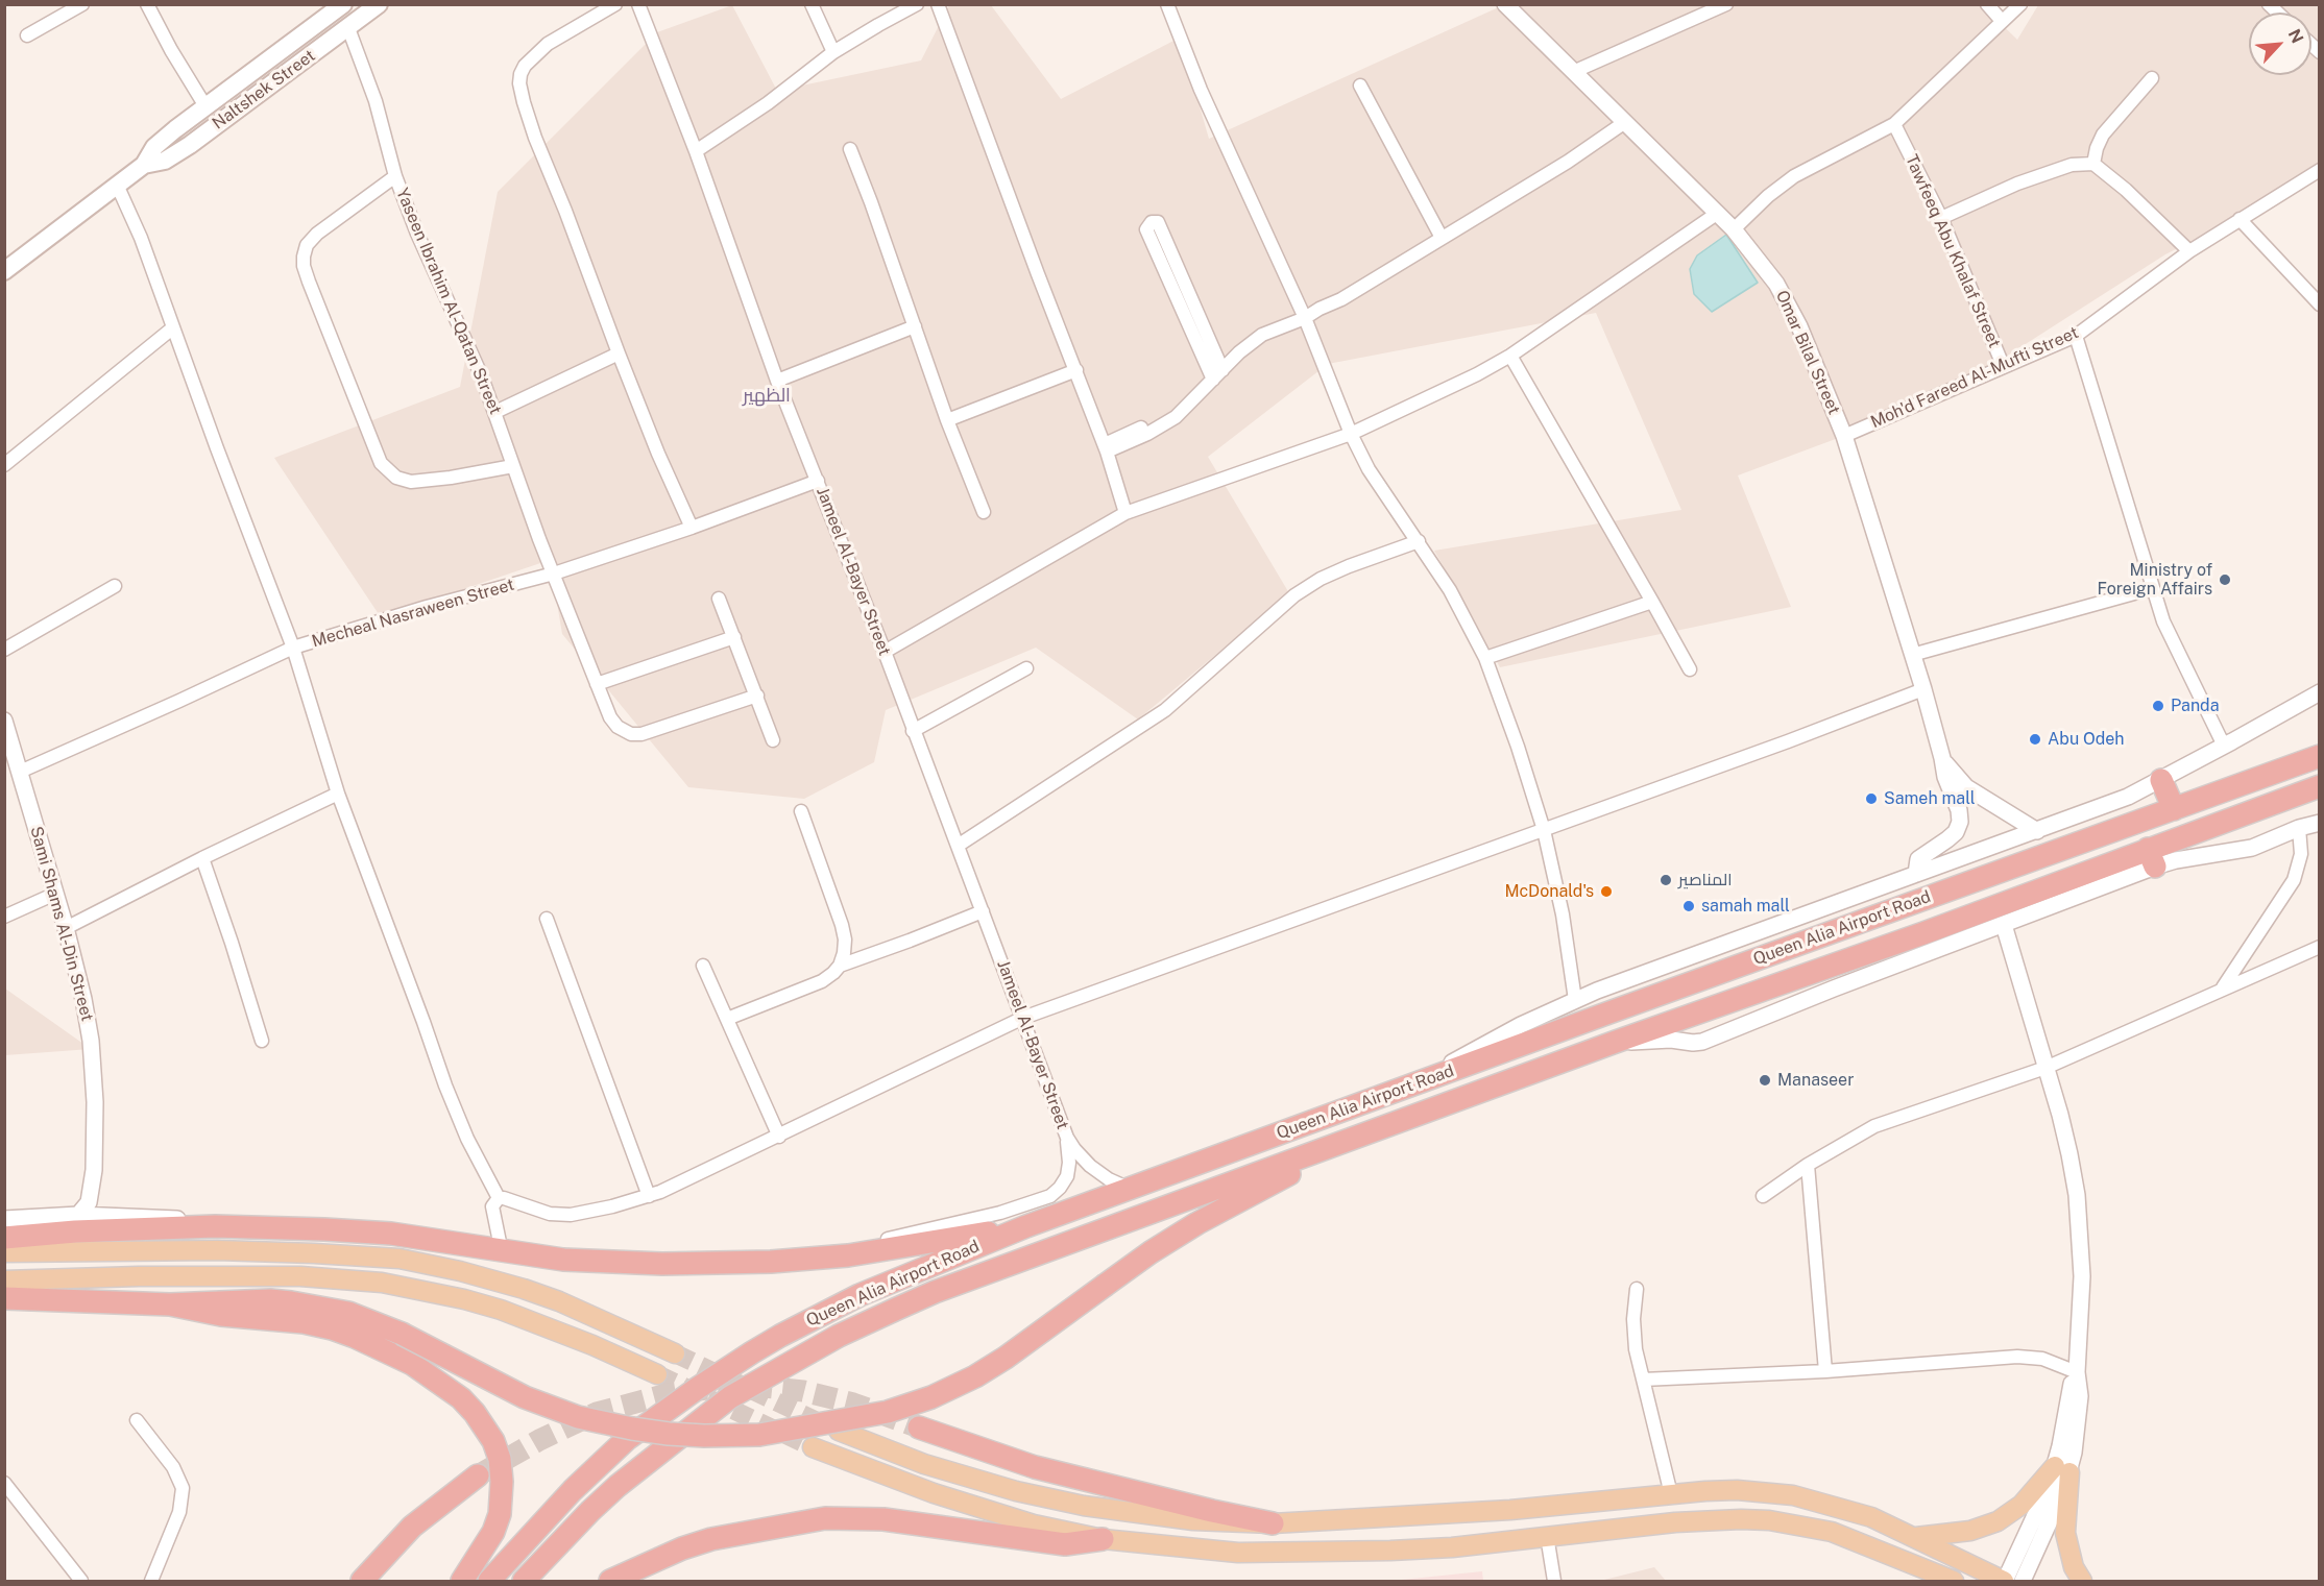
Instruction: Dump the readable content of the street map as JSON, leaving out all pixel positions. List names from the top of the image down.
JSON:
{
  "streets": {
    "highway": ["Queen Alia Airport Road"],
    "main road": ["Naltshek Street"],
    "street": [
      "Tawfeeq Abu Khalaf Street",
      "Yaseen Ibrahim Al-Qatan Street",
      "Omar Bilal Street",
      "Moh'd Fareed Al-Mufti Street",
      "Jameel Al-Bayer Street",
      "Mecheal Nasraween Street",
      "Sami Shams Al-Din Street"
    ]
  },
  "crossings": [
    ["Naltshek Street", "Yaseen Ibrahim Al-Qatan Street"],
    ["Tawfeeq Abu Khalaf Street", "Moh'd Fareed Al-Mufti Street"],
    ["Yaseen Ibrahim Al-Qatan Street", "Mecheal Nasraween Street"],
    ["Omar Bilal Street", "Moh'd Fareed Al-Mufti Street"],
    ["Jameel Al-Bayer Street", "Mecheal Nasraween Street"],
    ["Jameel Al-Bayer Street", "Queen Alia Airport Road"],
    ["Mecheal Nasraween Street", "Sami Shams Al-Din Street"]
  ],
  "districts": ["الظهير"],
  "places": [
    "Ministry of Foreign Affairs",
    "Panda",
    "Abu Odeh",
    "Sameh mall",
    "المناصير",
    "McDonald's",
    "samah mall",
    "Manaseer"
  ],
  "north": "top right"
}
